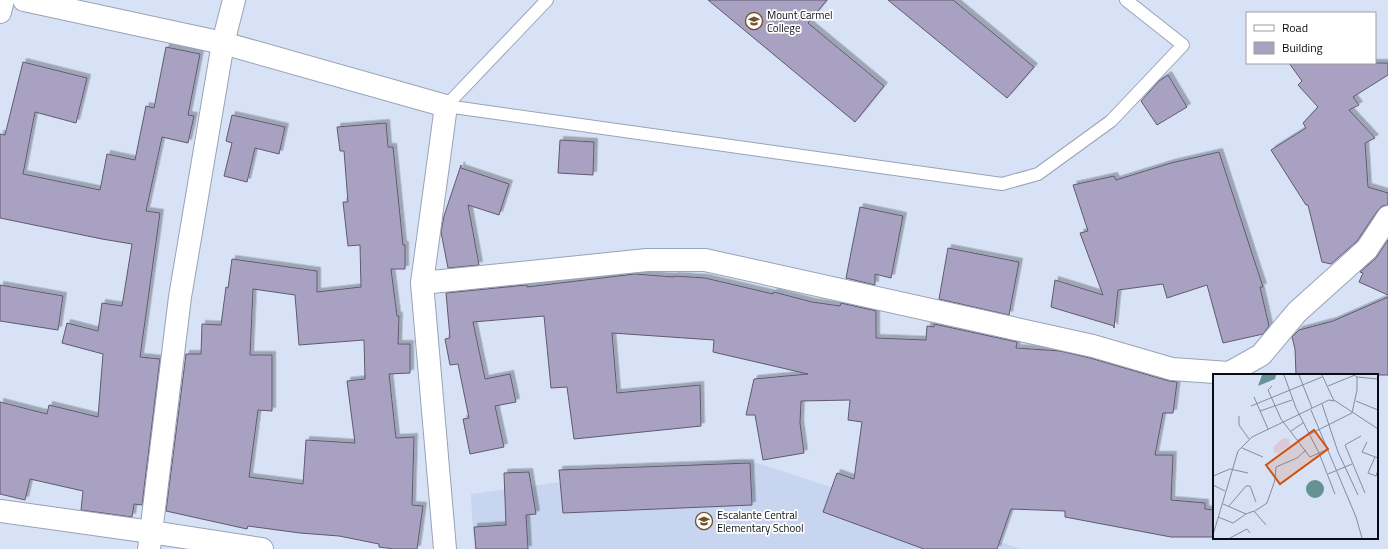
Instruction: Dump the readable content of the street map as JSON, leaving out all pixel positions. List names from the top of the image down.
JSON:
{
  "places": {
    "school or university": ["Mount Carmel College", "Escalante Central Elementary School"]
  },
  "legend": ["Road", "Building"]
}
